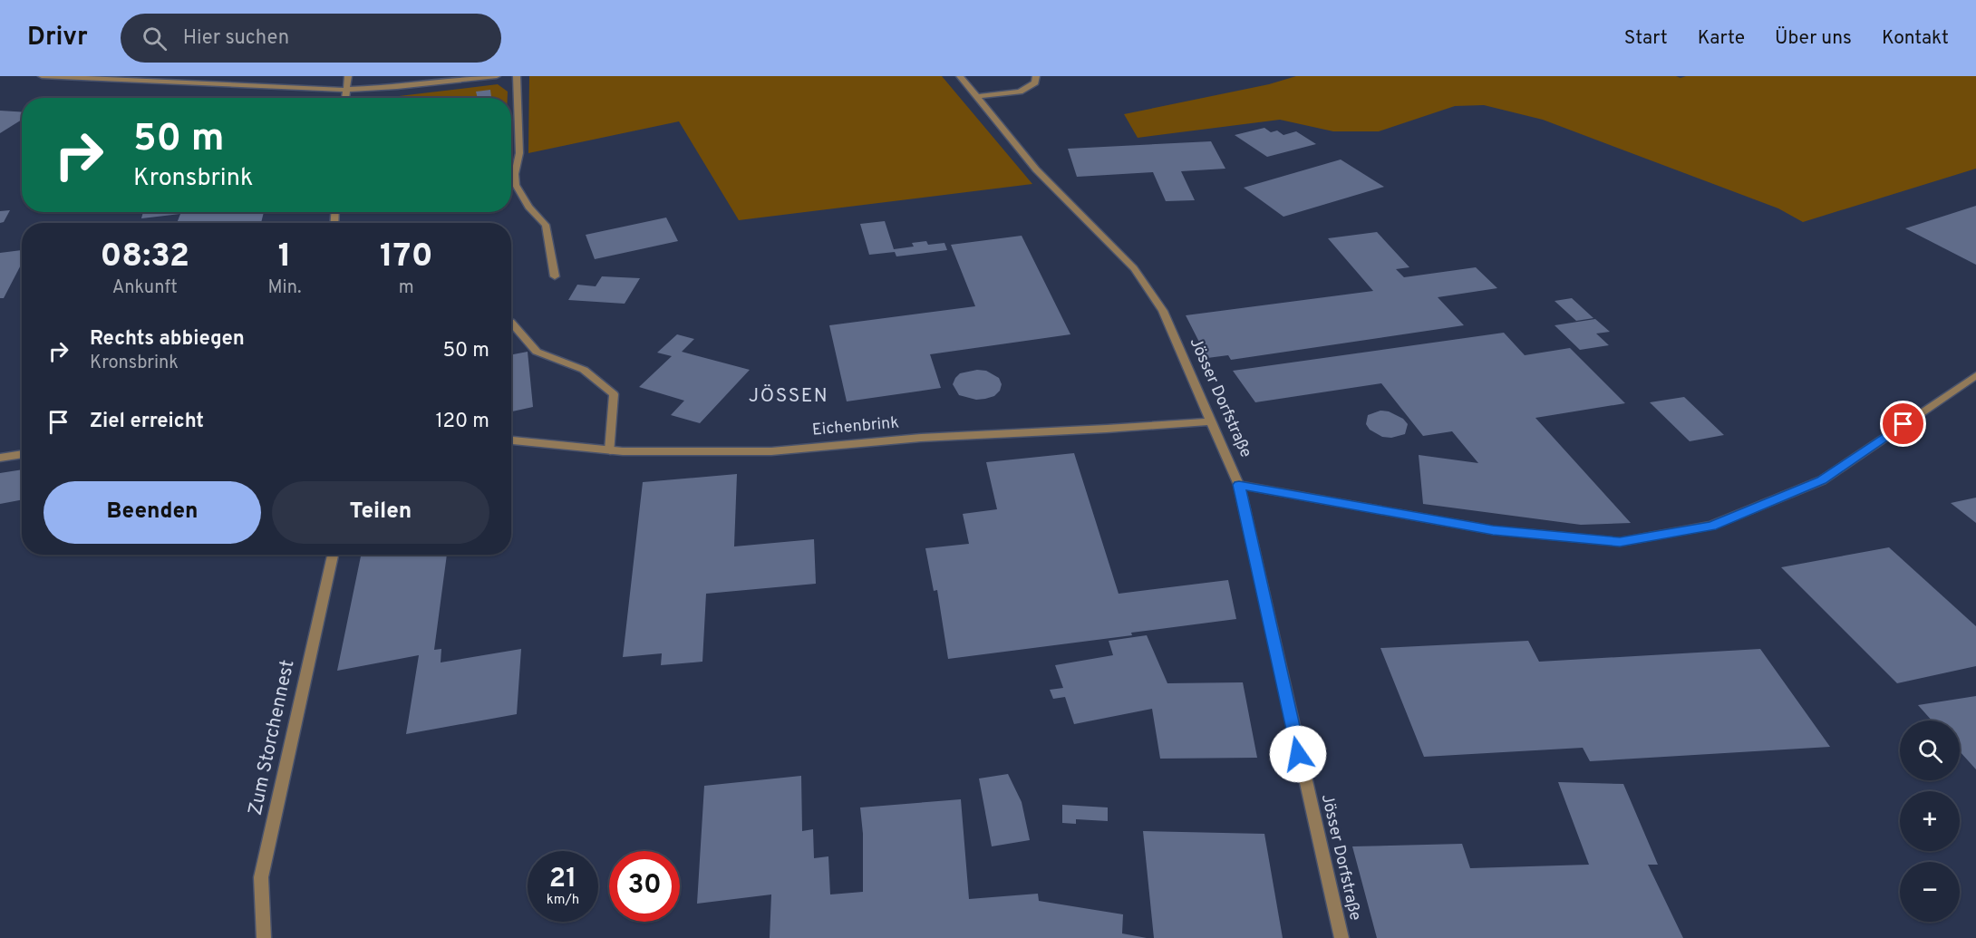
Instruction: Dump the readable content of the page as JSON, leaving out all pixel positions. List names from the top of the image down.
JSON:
{
  "streets": {
    "street": ["Jösser Dorfstraße", "Eichenbrink", "Zum Storchennest"]
  },
  "crossings": [
    ["Jösser Dorfstraße", "Eichenbrink"]
  ],
  "districts": ["JÖSSEN"],
  "page": {
    "header": "Drivr",
    "search": "Hier suchen",
    "nav": [
      "Start",
      "Karte",
      "Über uns",
      "Kontakt"
    ],
    "turn": ["50 m", "Kronsbrink"],
    "eta": [
      "08:32",
      "Ankunft",
      "1",
      "Min.",
      "170",
      "m"
    ],
    "list": [
      {
        "name": "Rechts abbiegen",
        "note": "Kronsbrink",
        "value": "50 m"
      },
      {
        "name": "Ziel erreicht",
        "value": "120 m"
      }
    ],
    "buttons": ["Beenden", "Teilen"],
    "map_buttons": ["+", "−"],
    "speed": "21 km/h",
    "limit": "30"
  }
}
